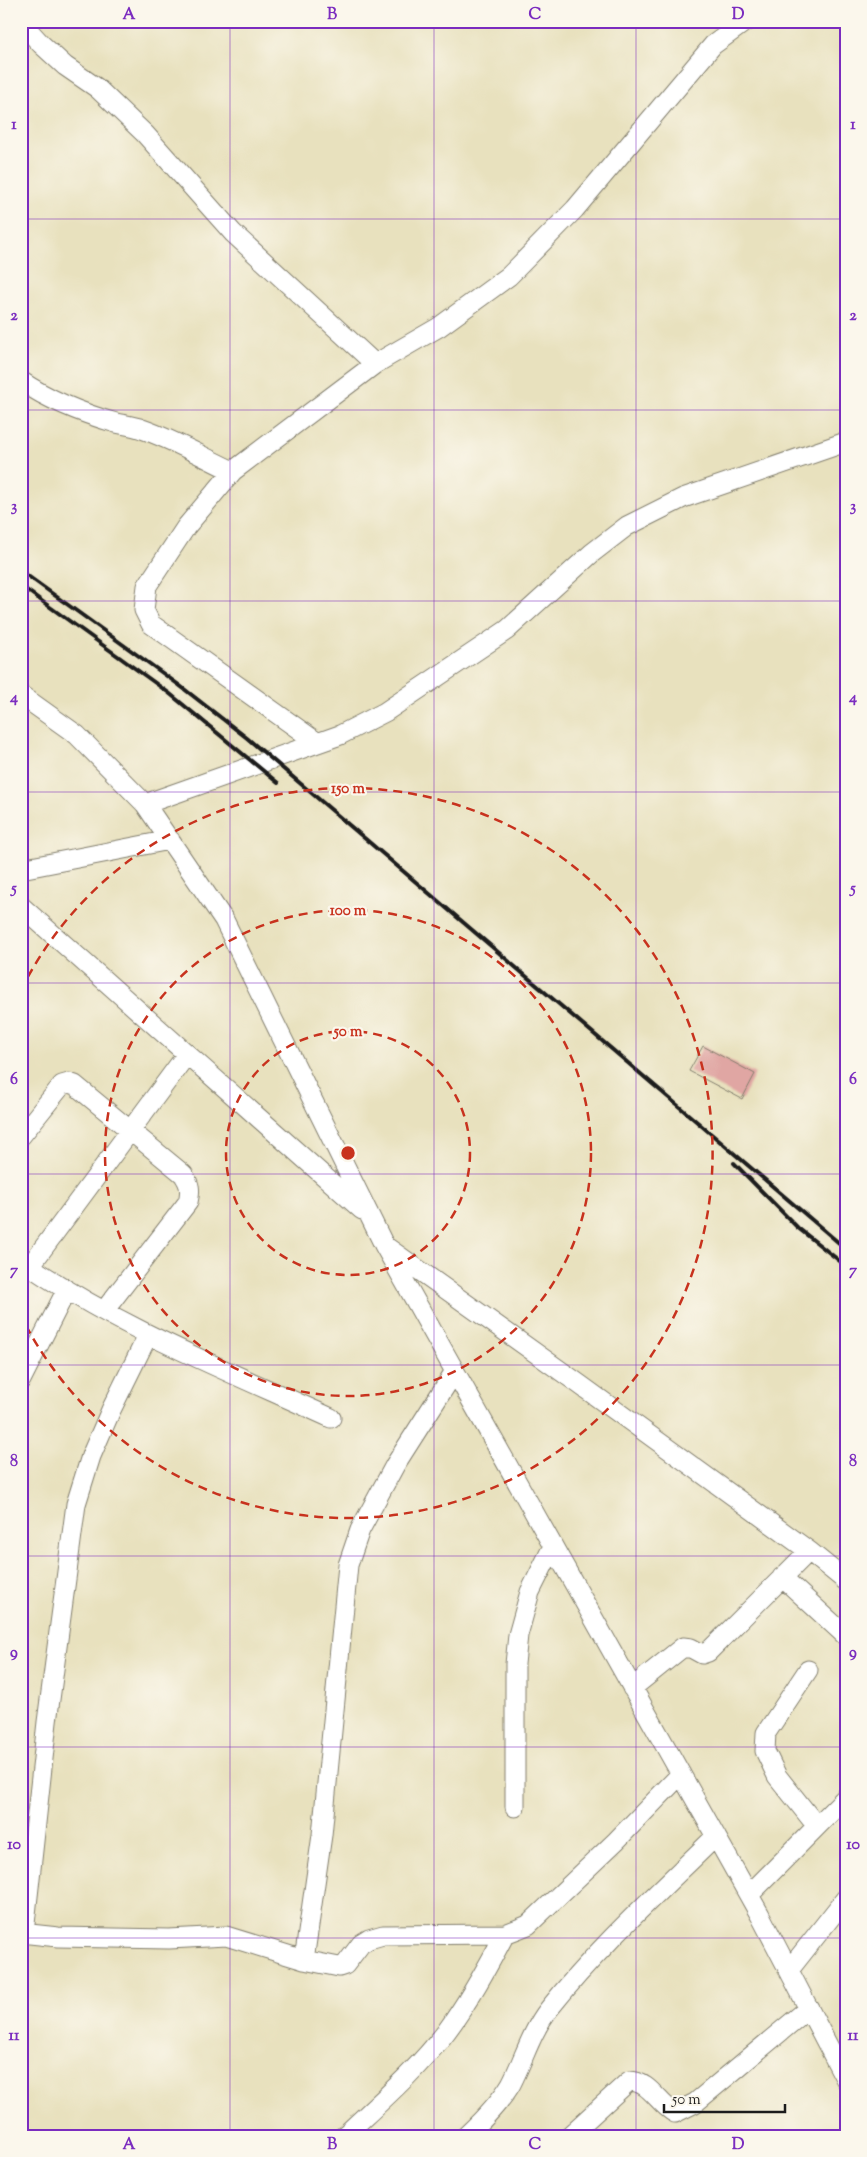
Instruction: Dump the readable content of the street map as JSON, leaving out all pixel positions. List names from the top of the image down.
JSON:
{
  "scale_bar": "50 m",
  "grid": {
    "columns": [
      "A",
      "B",
      "C",
      "D"
    ],
    "rows": [
      "1",
      "2",
      "3",
      "4",
      "5",
      "6",
      "7",
      "8",
      "9",
      "10",
      "11"
    ]
  },
  "rings": ["150 m", "100 m", "50 m"]
}
